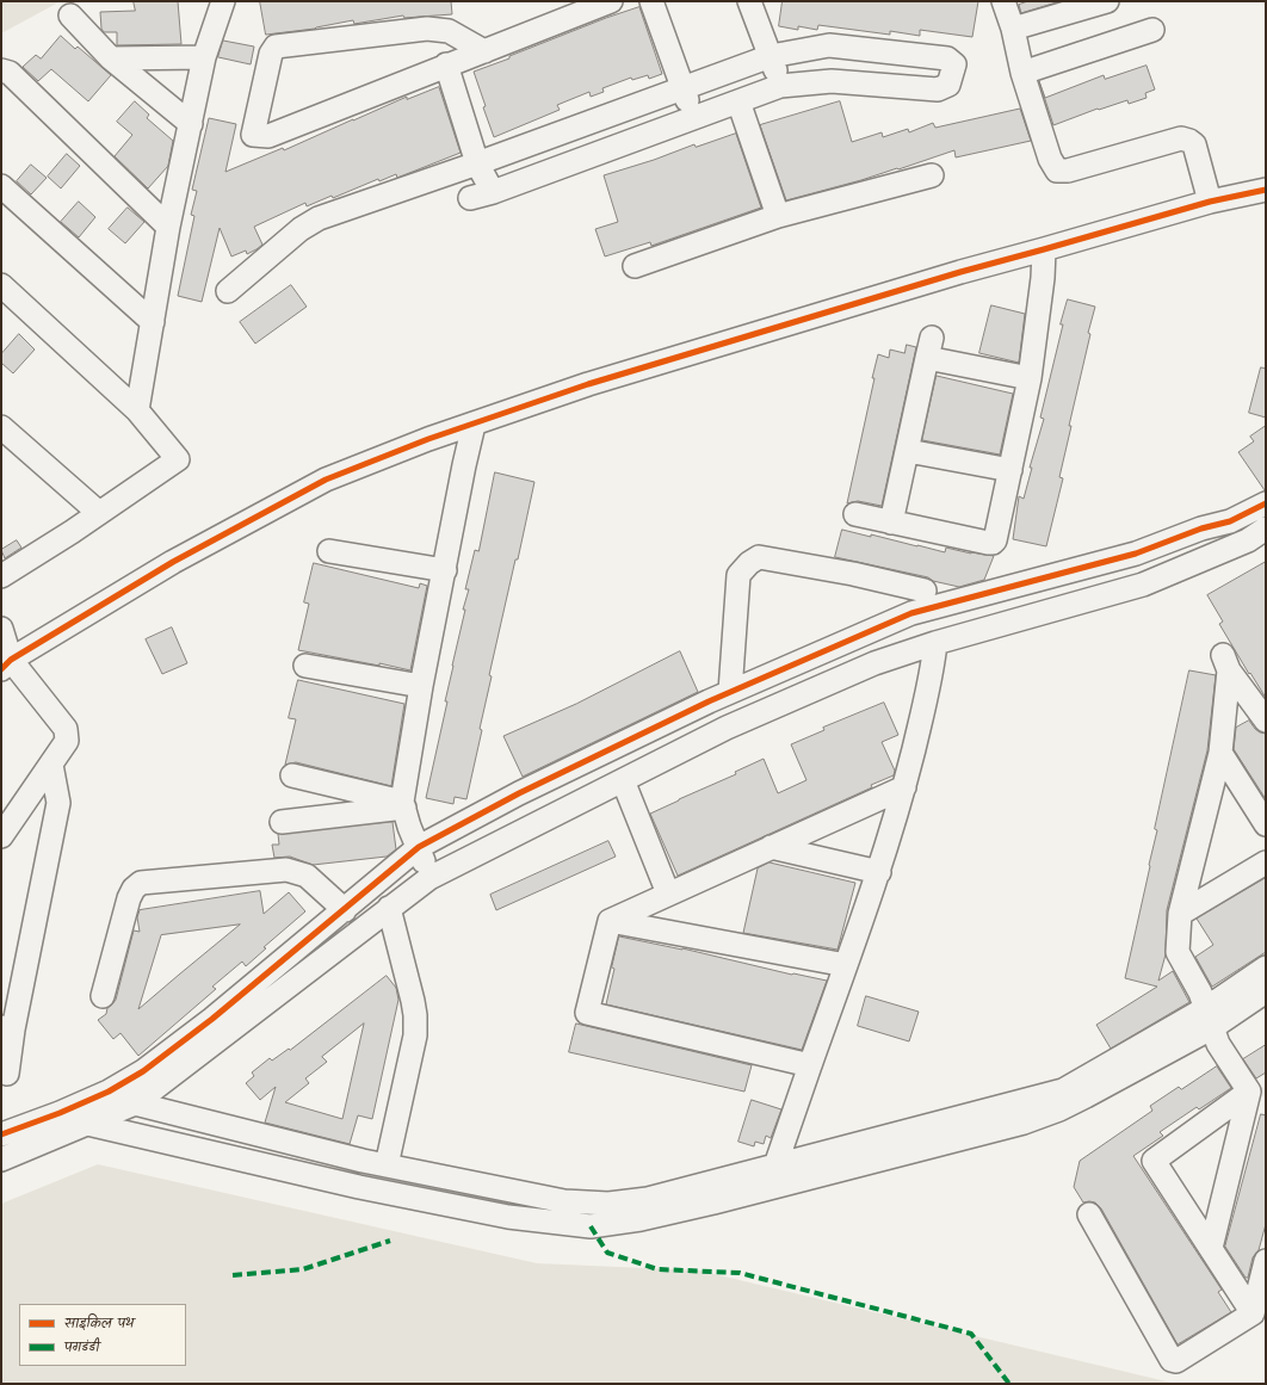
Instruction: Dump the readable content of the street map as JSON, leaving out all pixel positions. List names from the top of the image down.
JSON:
{
  "legend": ["साइकिल पथ", "पगडंडी"]
}
